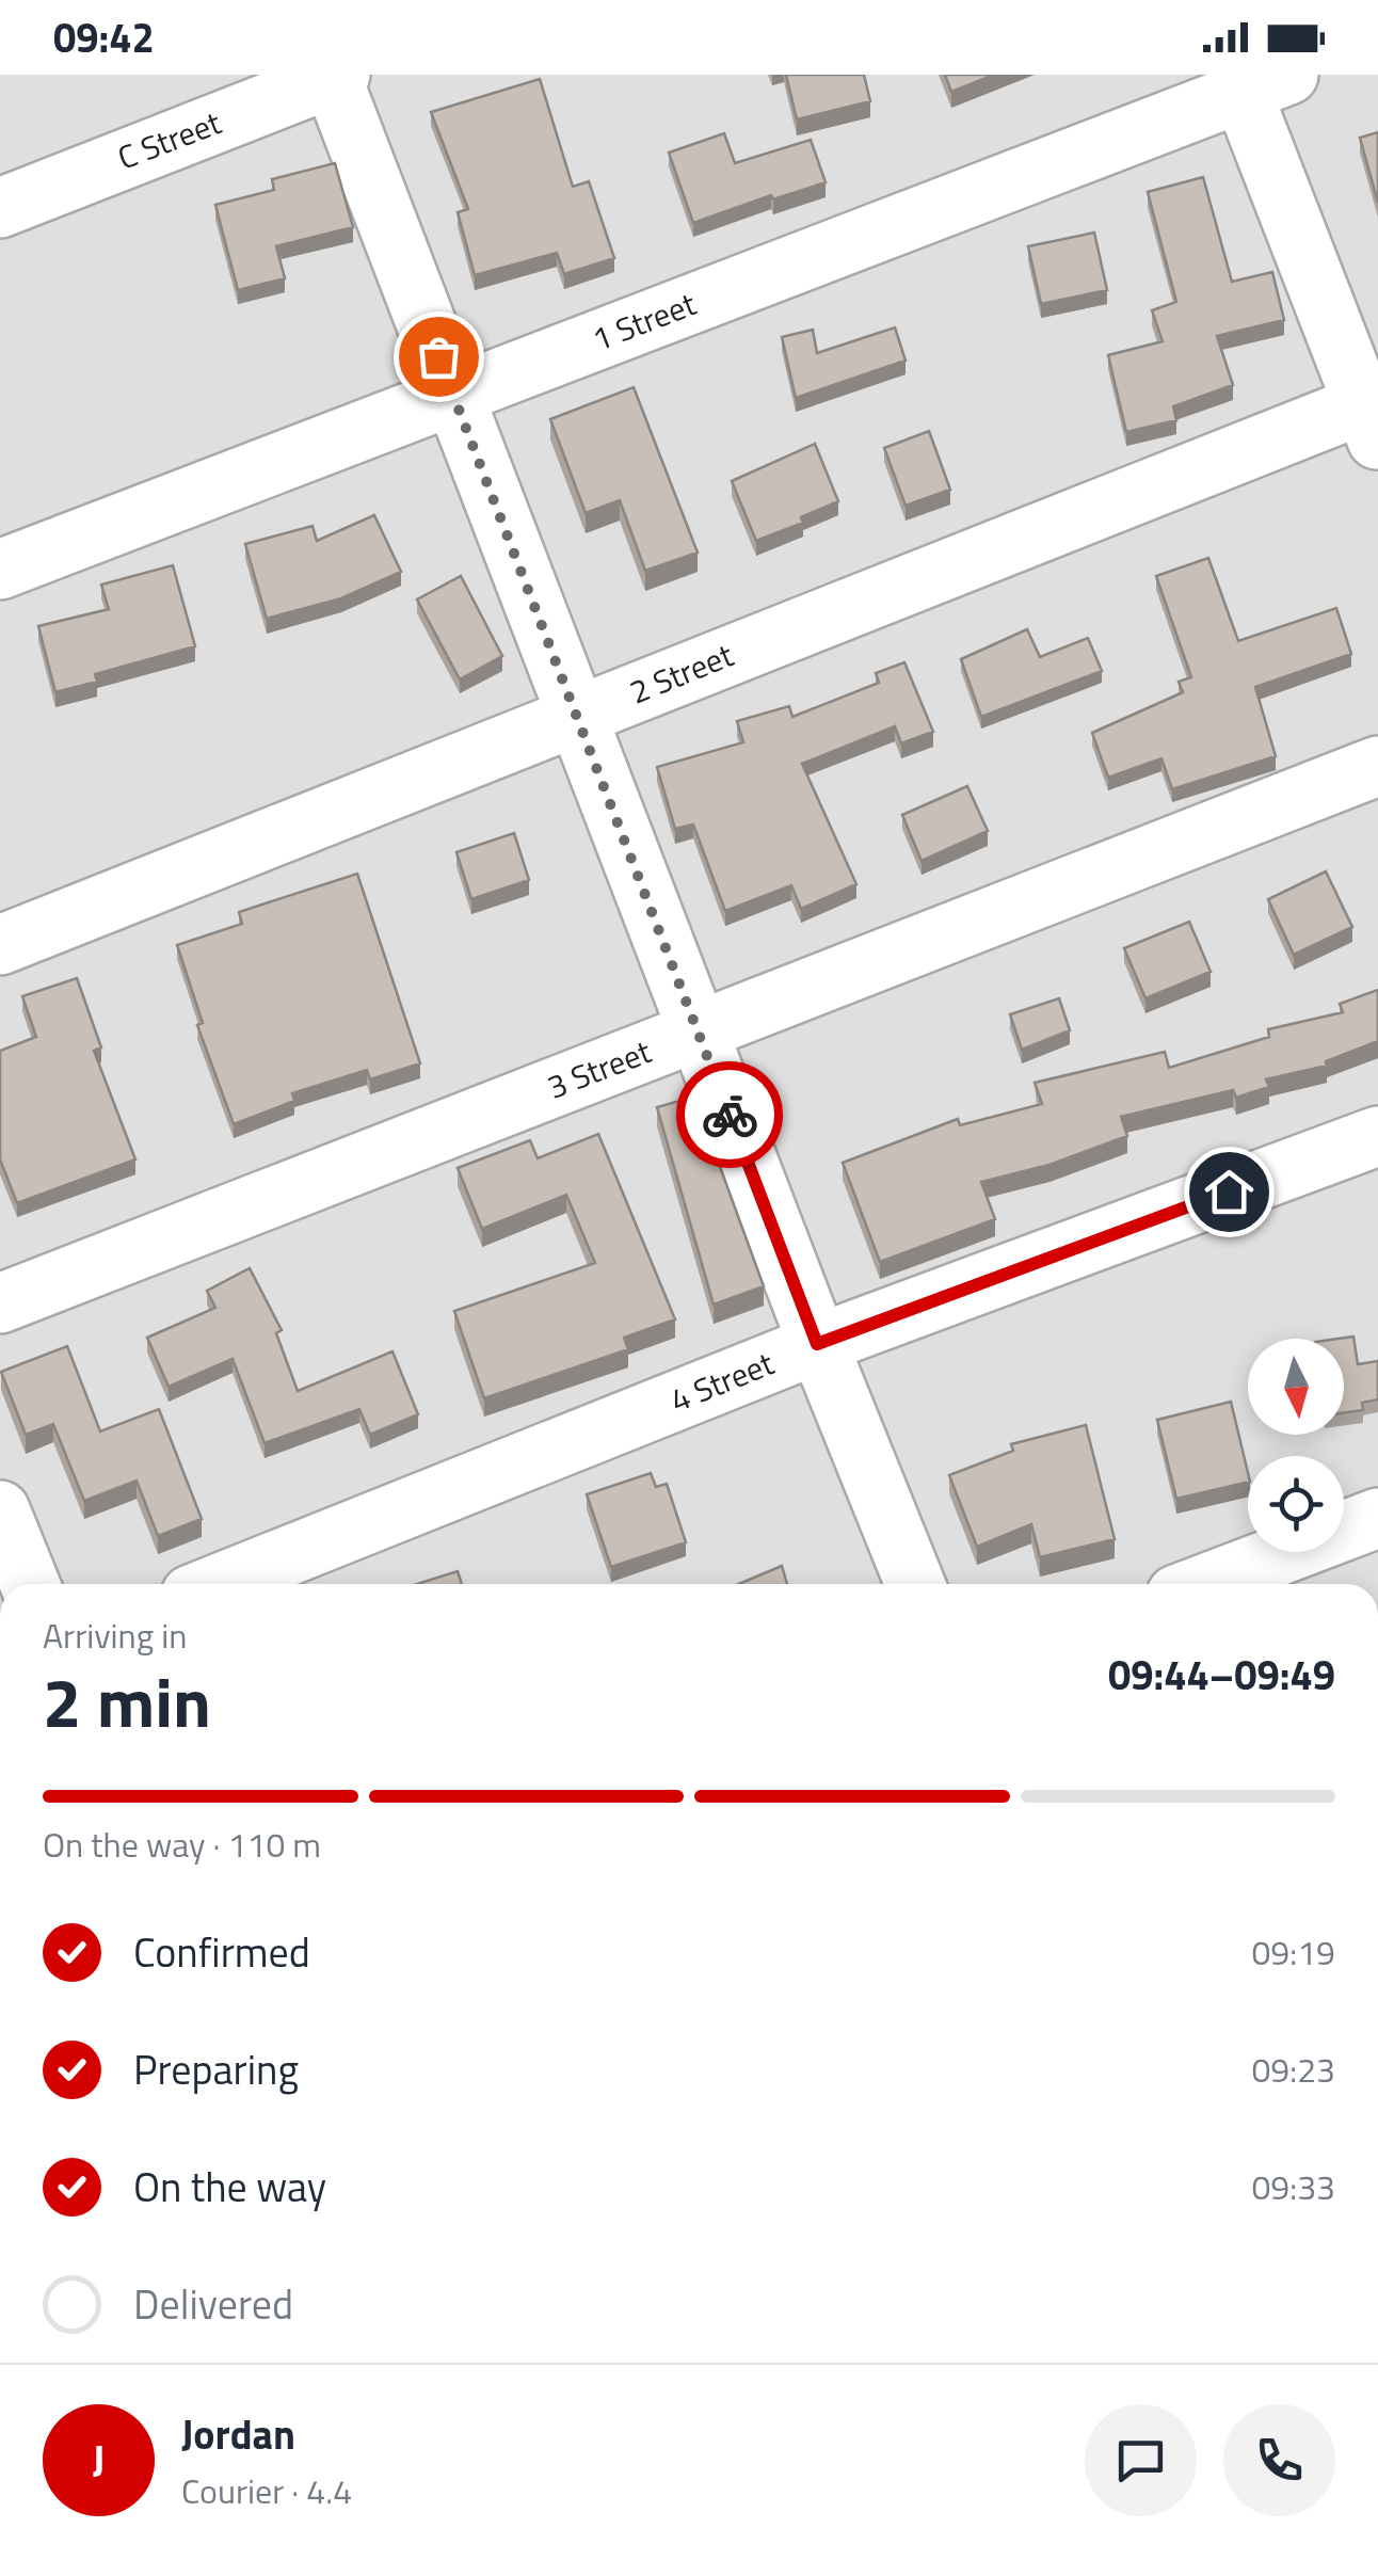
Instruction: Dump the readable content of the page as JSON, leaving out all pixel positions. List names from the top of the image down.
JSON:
{
  "streets": {
    "street": [
      "C Street",
      "1 Street",
      "2 Street",
      "3 Street",
      "4 Street"
    ]
  },
  "north": "bottom",
  "page": {
    "status": "09:42",
    "heading": ["2 min", "Arriving in", "09:44–09:49"],
    "panel": ["Jordan", "Courier · 4.4"],
    "bar": "On the way · 110 m",
    "list": [
      ["Confirmed", "09:19"],
      ["Preparing", "09:23"],
      ["On the way", "09:33"],
      "Delivered"
    ],
    "round": "J"
  }
}
